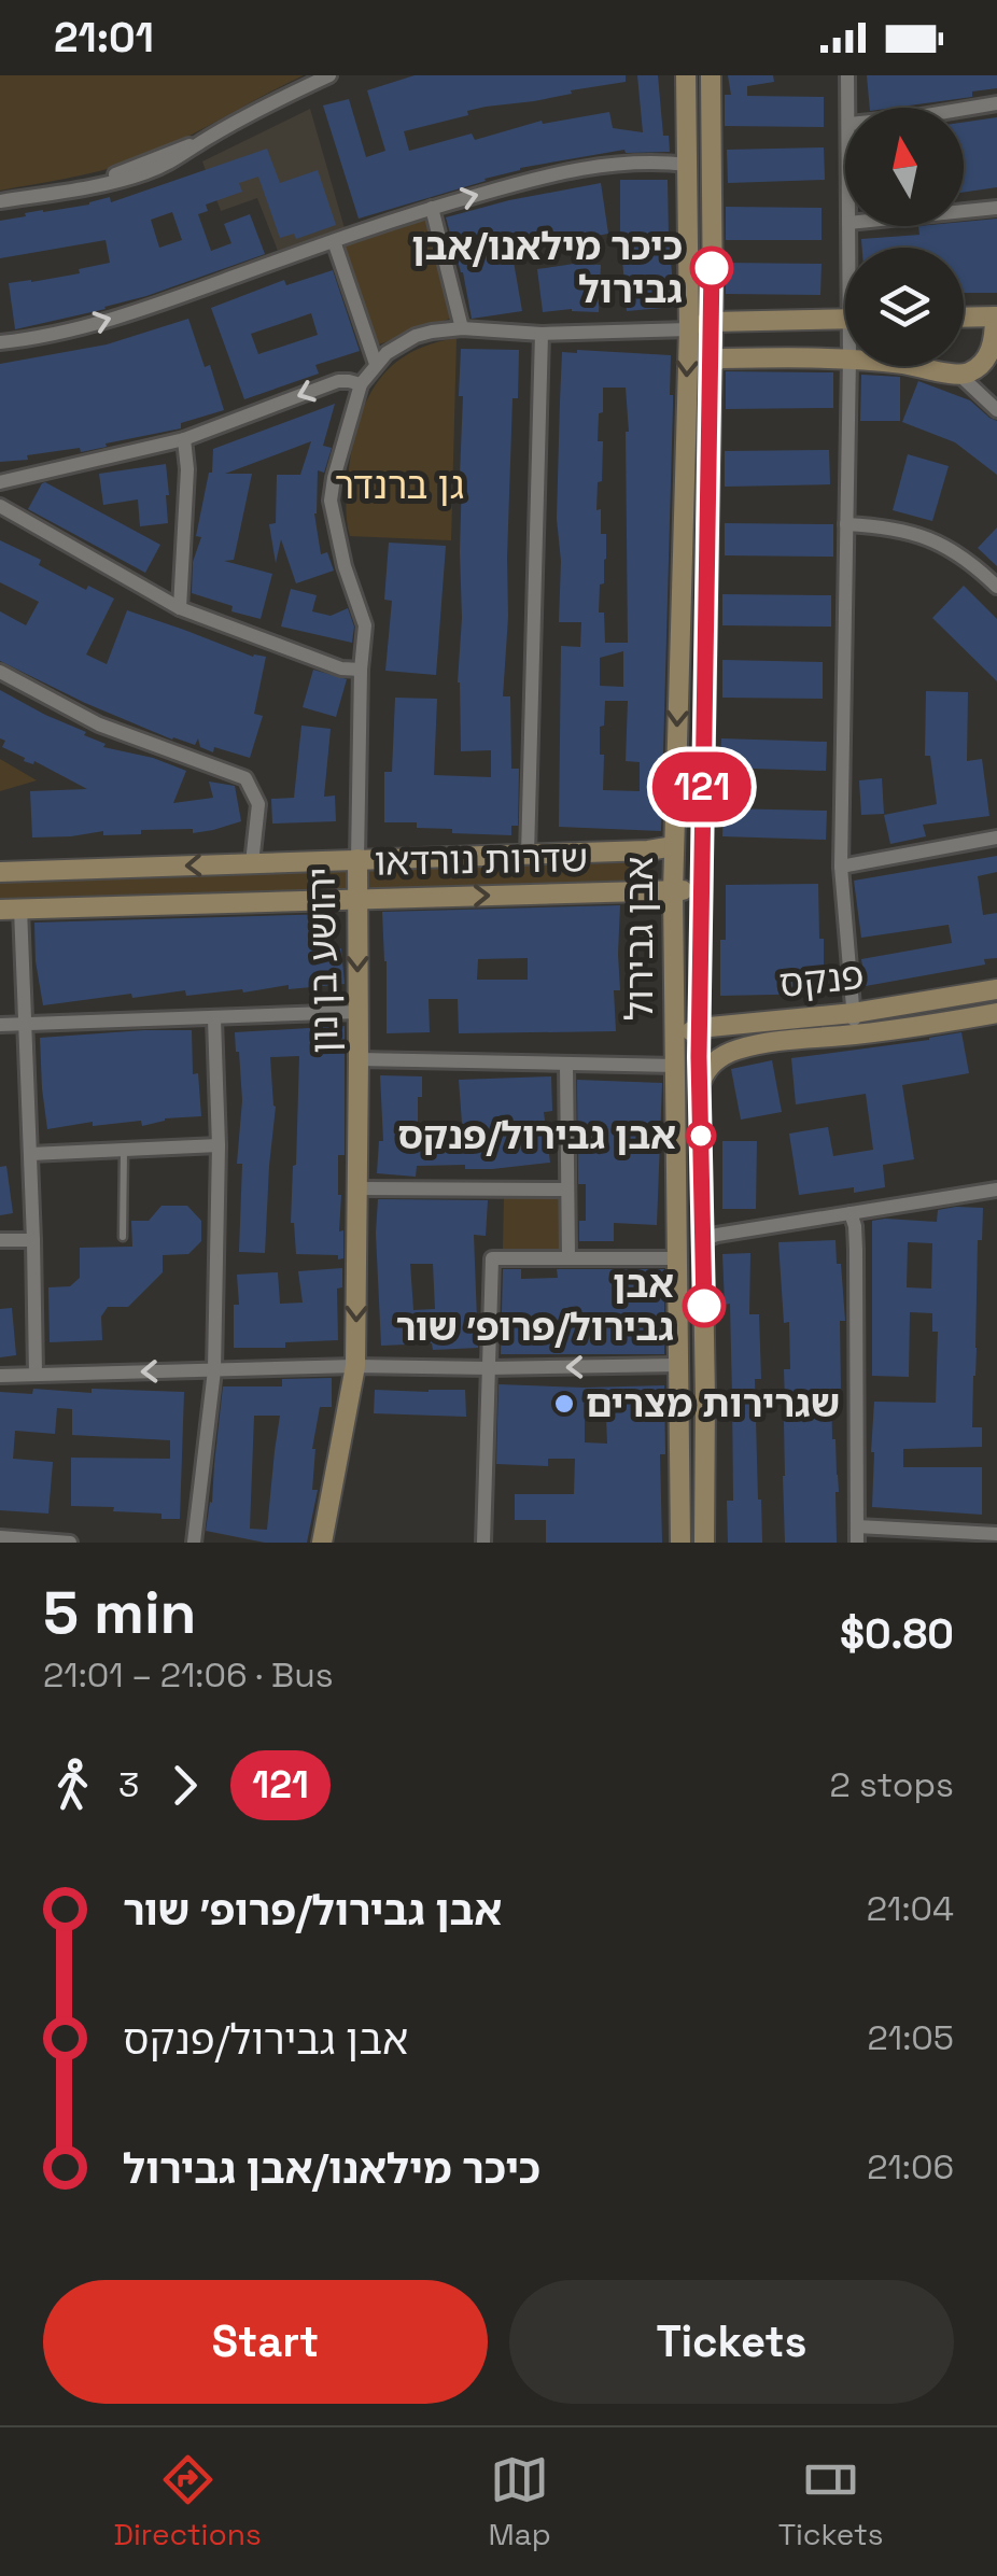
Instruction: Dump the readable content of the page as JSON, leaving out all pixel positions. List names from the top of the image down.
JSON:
{
  "streets": {
    "main road": [
      "שדרות נורדאו",
      "אבן גבירול",
      "יהושע בן נון",
      "פנקס"
    ]
  },
  "crossings": [
    ["שדרות נורדאו", "אבן גבירול"],
    ["שדרות נורדאו", "יהושע בן נון"],
    ["אבן גבירול", "פנקס"]
  ],
  "parks": ["גן ברנדר"],
  "places": [
    "כיכר מילאנו/אבן גבירול",
    "אבן גבירול/פנקס",
    "אבן גבירול/פרופ׳ שור",
    "שגרירות מצרים"
  ],
  "lines": ["bus line 121"],
  "north": "top",
  "page": {
    "status": "21:01",
    "on_map": "121",
    "heading": ["5 min", "21:01 – 21:06 · Bus", "$0.80"],
    "legs": ["3", "121", "2 stops"],
    "list": [
      {
        "name": "אבן גבירול/פרופ׳ שור",
        "value": "21:04"
      },
      {
        "name": "אבן גבירול/פנקס",
        "value": "21:05"
      },
      {
        "name": "כיכר מילאנו/אבן גבירול",
        "value": "21:06"
      }
    ],
    "buttons": ["Start", "Tickets"],
    "tabs": ["Directions", "Map", "Tickets"]
  }
}
